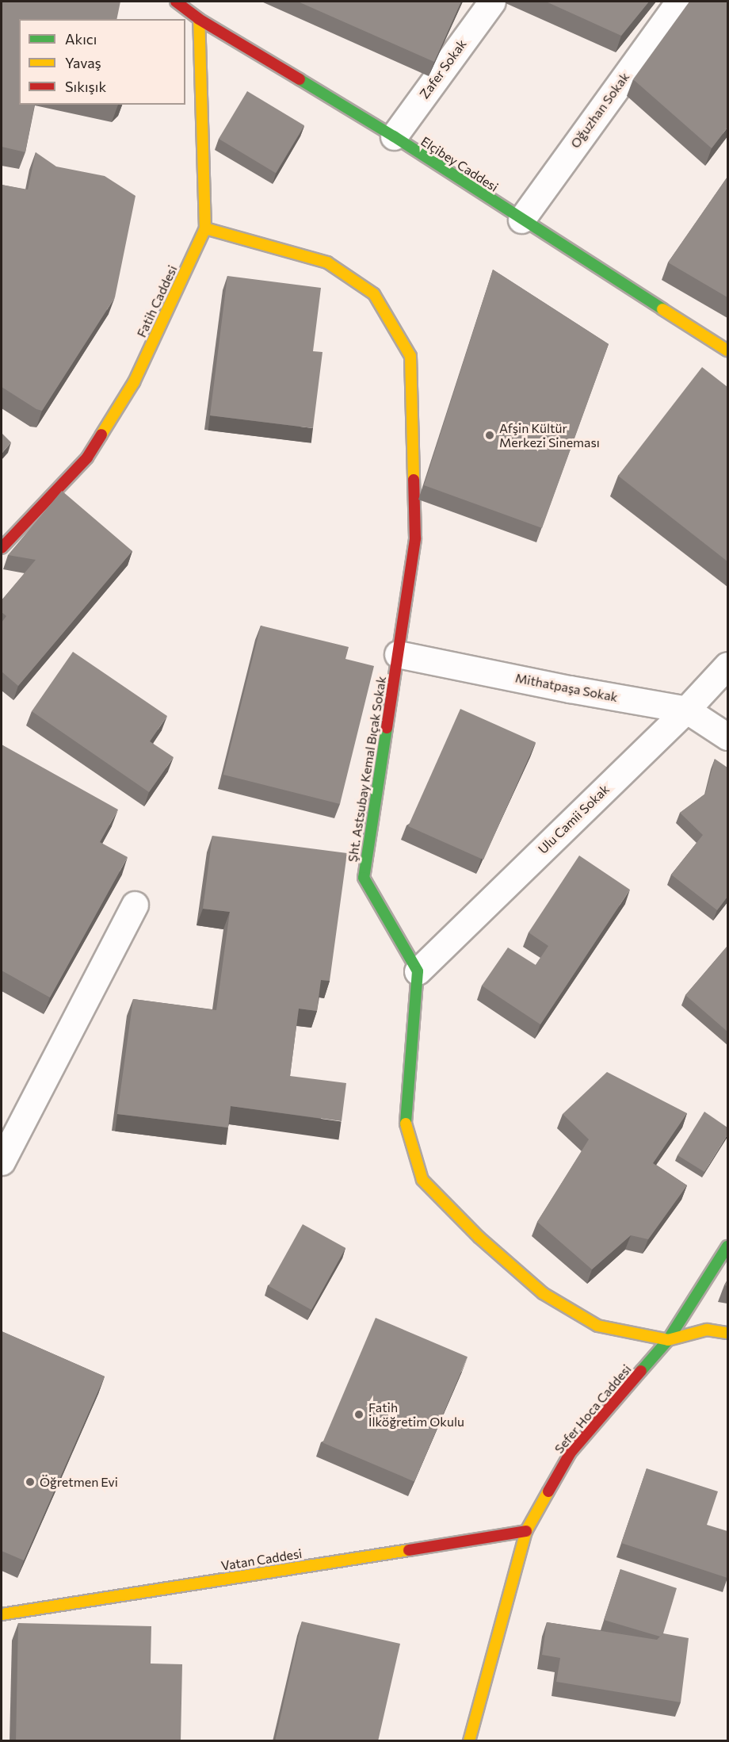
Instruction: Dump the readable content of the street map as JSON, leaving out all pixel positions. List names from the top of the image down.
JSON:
{
  "streets": {
    "street": [
      "Zafer Sokak",
      "Oğuzhan Sokak",
      "Elçibey Caddesi",
      "Fatih Caddesi",
      "Mithatpaşa Sokak",
      "Şht. Astsubay Kemal Bıçak Sokak",
      "Ulu Camii Sokak",
      "Sefer Hoca Caddesi",
      "Vatan Caddesi"
    ]
  },
  "crossings": [
    ["Zafer Sokak", "Elçibey Caddesi"],
    ["Oğuzhan Sokak", "Elçibey Caddesi"],
    ["Elçibey Caddesi", "Fatih Caddesi"],
    ["Fatih Caddesi", "Şht. Astsubay Kemal Bıçak Sokak"],
    ["Mithatpaşa Sokak", "Şht. Astsubay Kemal Bıçak Sokak"],
    ["Mithatpaşa Sokak", "Ulu Camii Sokak"],
    ["Şht. Astsubay Kemal Bıçak Sokak", "Ulu Camii Sokak"],
    ["Sefer Hoca Caddesi", "Vatan Caddesi"]
  ],
  "places": ["Afşin Kültür Merkezi Sineması", "Fatih İlköğretim Okulu", "Öğretmen Evi"],
  "legend": ["Akıcı", "Yavaş", "Sıkışık"]
}
